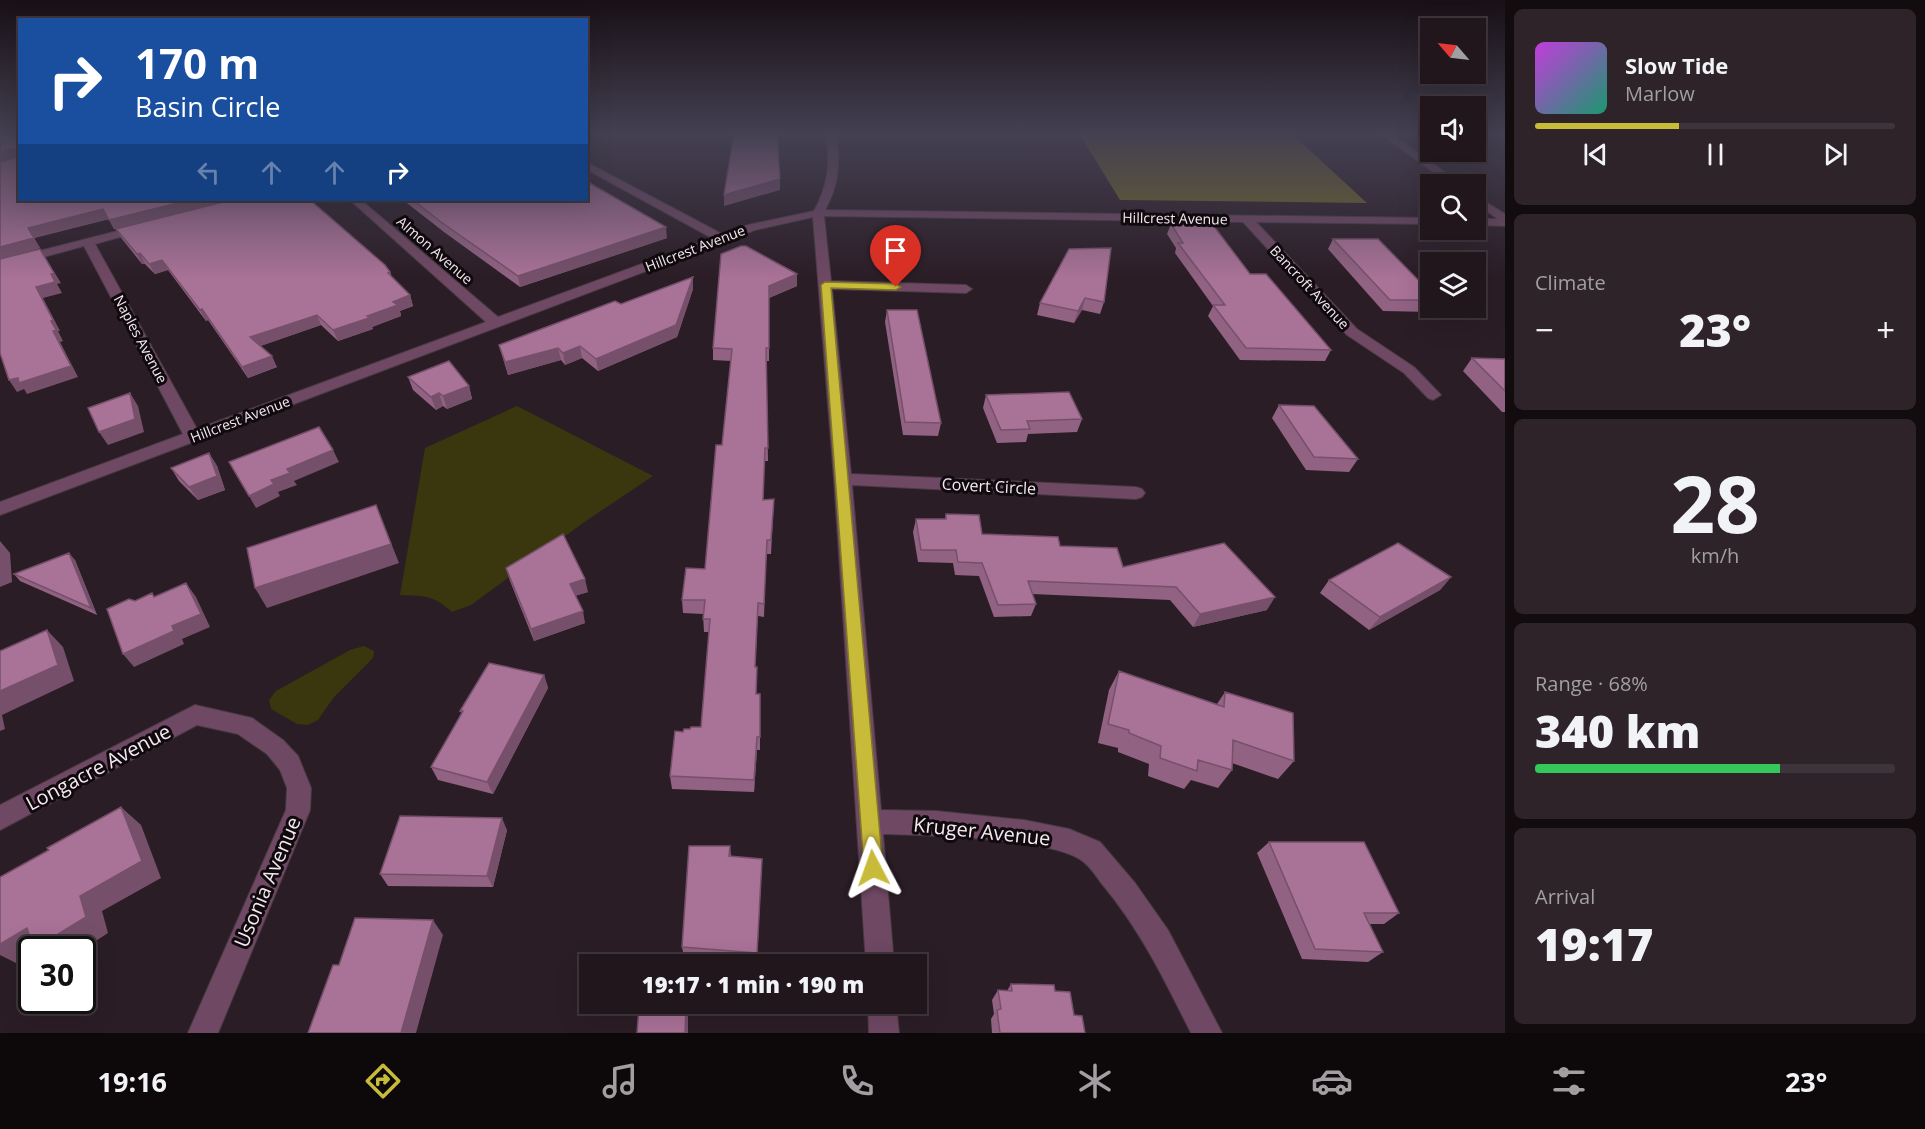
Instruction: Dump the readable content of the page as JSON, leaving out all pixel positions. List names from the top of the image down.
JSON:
{
  "streets": {
    "street": [
      "Hillcrest Avenue",
      "Almon Avenue",
      "Bancroft Avenue",
      "Naples Avenue",
      "Covert Circle",
      "Longacre Avenue",
      "Kruger Avenue",
      "Usonia Avenue"
    ]
  },
  "crossings": [
    ["Hillcrest Avenue", "Almon Avenue"],
    ["Hillcrest Avenue", "Bancroft Avenue"],
    ["Hillcrest Avenue", "Naples Avenue"],
    ["Longacre Avenue", "Usonia Avenue"]
  ],
  "north": "top left",
  "page": {
    "turn": ["170 m", "Basin Circle"],
    "song": ["Slow Tide", "Marlow"],
    "tile": [
      "Climate",
      ["28", "km/h"],
      ["Range · 68%", "340 km"],
      ["Arrival", "19:17"]
    ],
    "heat": ["−", "23°", "+"],
    "limit": "30",
    "trip": "19:17 · 1 min · 190 m",
    "tabs": ["19:16", "23°"]
  }
}
